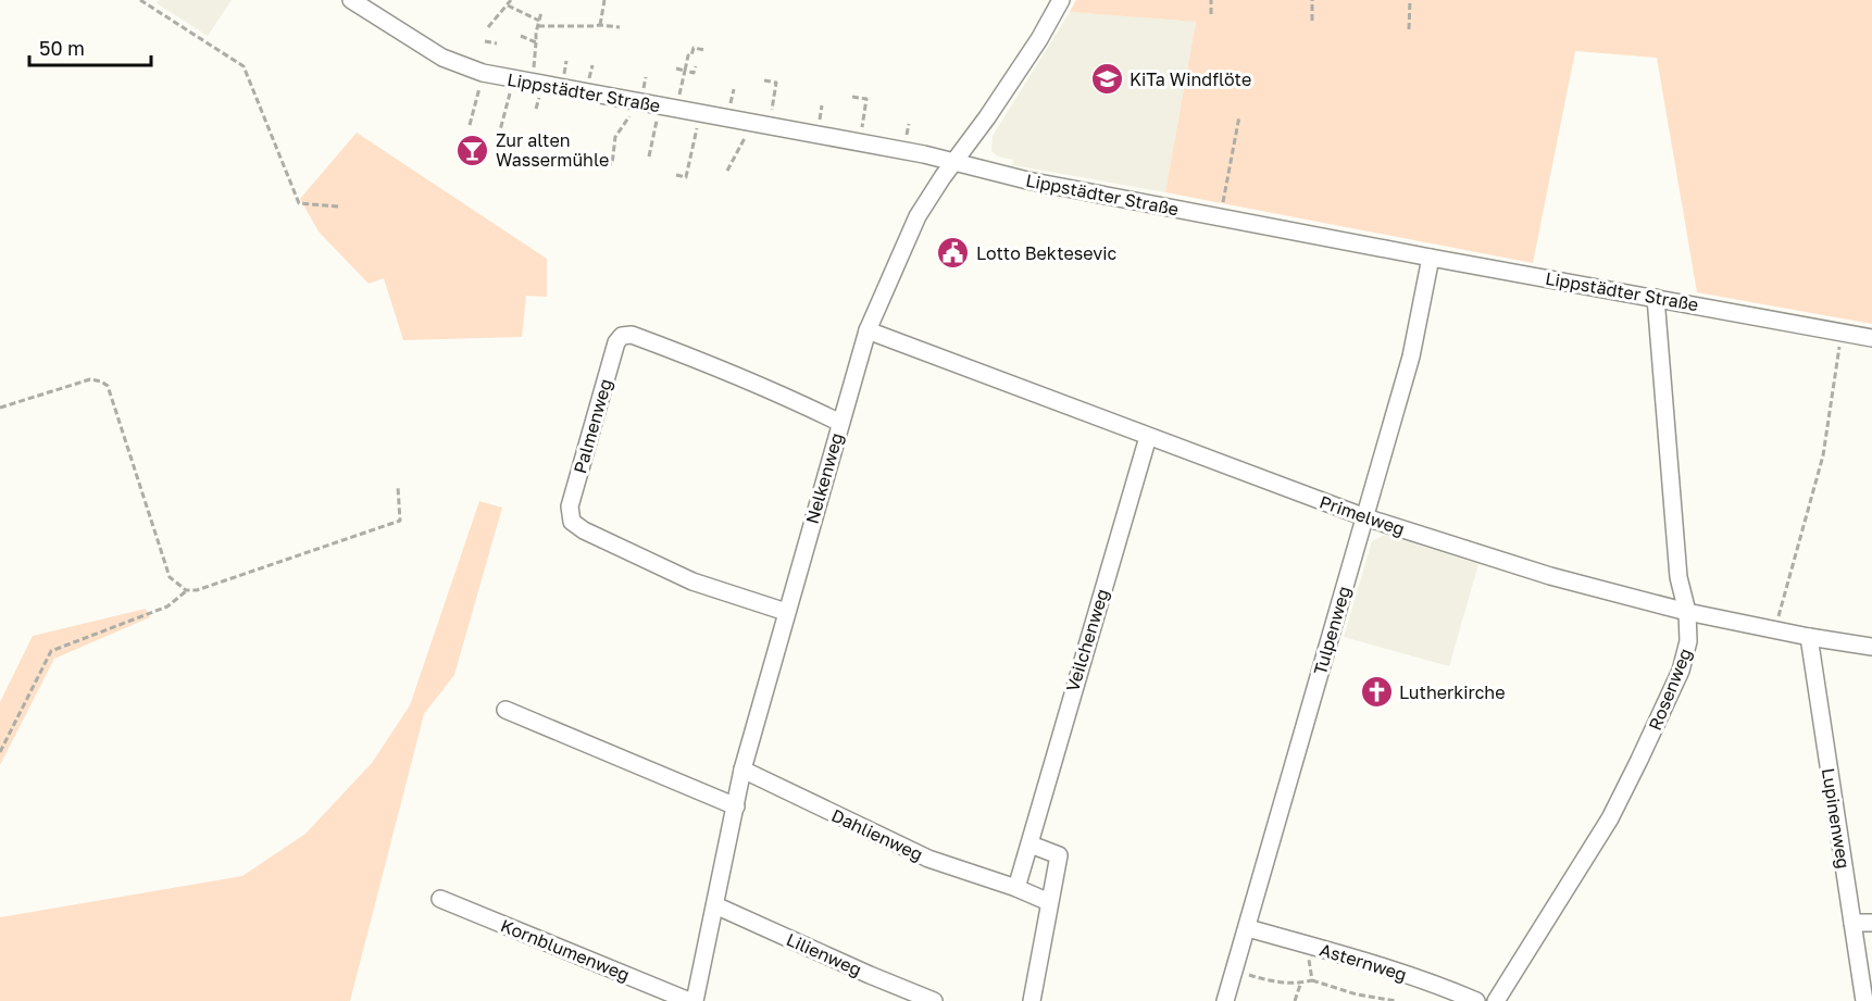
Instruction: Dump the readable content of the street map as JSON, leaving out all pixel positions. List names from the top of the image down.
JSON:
{
  "streets": {
    "street": [
      "Lippstädter Straße",
      "Palmenweg",
      "Nelkenweg",
      "Primelweg",
      "Tulpenweg",
      "Veilchenweg",
      "Rosenweg",
      "Lupinenweg",
      "Dahlienweg",
      "Kornblumenweg",
      "Lilienweg",
      "Asternweg"
    ]
  },
  "crossings": [
    ["Lippstädter Straße", "Nelkenweg"],
    ["Lippstädter Straße", "Tulpenweg"],
    ["Lippstädter Straße", "Rosenweg"],
    ["Palmenweg", "Nelkenweg"],
    ["Nelkenweg", "Primelweg"],
    ["Nelkenweg", "Dahlienweg"],
    ["Nelkenweg", "Lilienweg"],
    ["Primelweg", "Tulpenweg"],
    ["Primelweg", "Veilchenweg"],
    ["Primelweg", "Rosenweg"],
    ["Primelweg", "Lupinenweg"],
    ["Tulpenweg", "Asternweg"],
    ["Veilchenweg", "Dahlienweg"]
  ],
  "places": {
    "school or university": ["KiTa Windflöte"],
    "bar": ["Zur alten Wassermühle"],
    "public building": ["Lotto Bektesevic"],
    "church": ["Lutherkirche"]
  },
  "scale_bar": "50 m"
}
